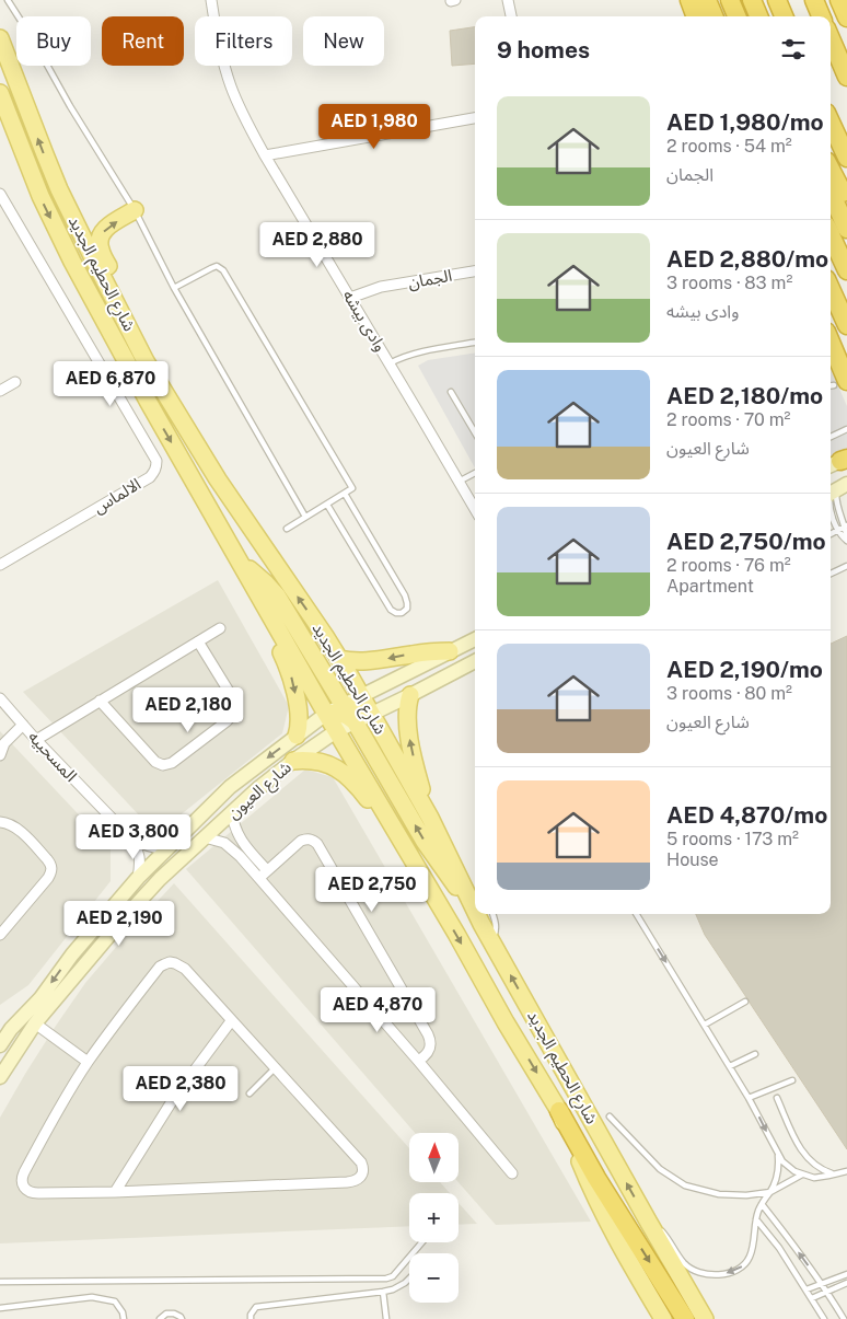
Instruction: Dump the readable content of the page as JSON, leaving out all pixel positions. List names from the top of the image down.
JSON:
{
  "streets": {
    "main road": ["شارع الحطيم الجديد"],
    "street": [
      "الجمان",
      "وادى بيشه",
      "الالماس",
      "المسحبيه",
      "شارع العيون"
    ]
  },
  "crossings": [
    ["شارع الحطيم الجديد", "شارع العيون"],
    ["الجمان", "وادى بيشه"],
    ["المسحبيه", "شارع العيون"]
  ],
  "north": "top",
  "page": {
    "chip": [
      "Buy",
      "Rent",
      "Filters",
      "New"
    ],
    "heading": "9 homes",
    "list": [
      {
        "name": "AED 1,980/mo",
        "note": "2 rooms · 54 m² · الجمان"
      },
      {
        "name": "AED 2,880/mo",
        "note": "3 rooms · 83 m² · وادى بيشه"
      },
      {
        "name": "AED 2,180/mo",
        "note": "2 rooms · 70 m² · شارع العيون"
      },
      {
        "name": "AED 2,750/mo",
        "note": "2 rooms · 76 m² · Apartment"
      },
      {
        "name": "AED 2,190/mo",
        "note": "3 rooms · 80 m² · شارع العيون"
      },
      {
        "name": "AED 4,870/mo",
        "note": "5 rooms · 173 m² · House"
      }
    ],
    "price": [
      "AED 1,980",
      "AED 2,880",
      "AED 6,870",
      "AED 2,180",
      "AED 3,800",
      "AED 2,750",
      "AED 2,190",
      "AED 4,870",
      "AED 2,380"
    ],
    "map_buttons": ["+", "−"]
  }
}
